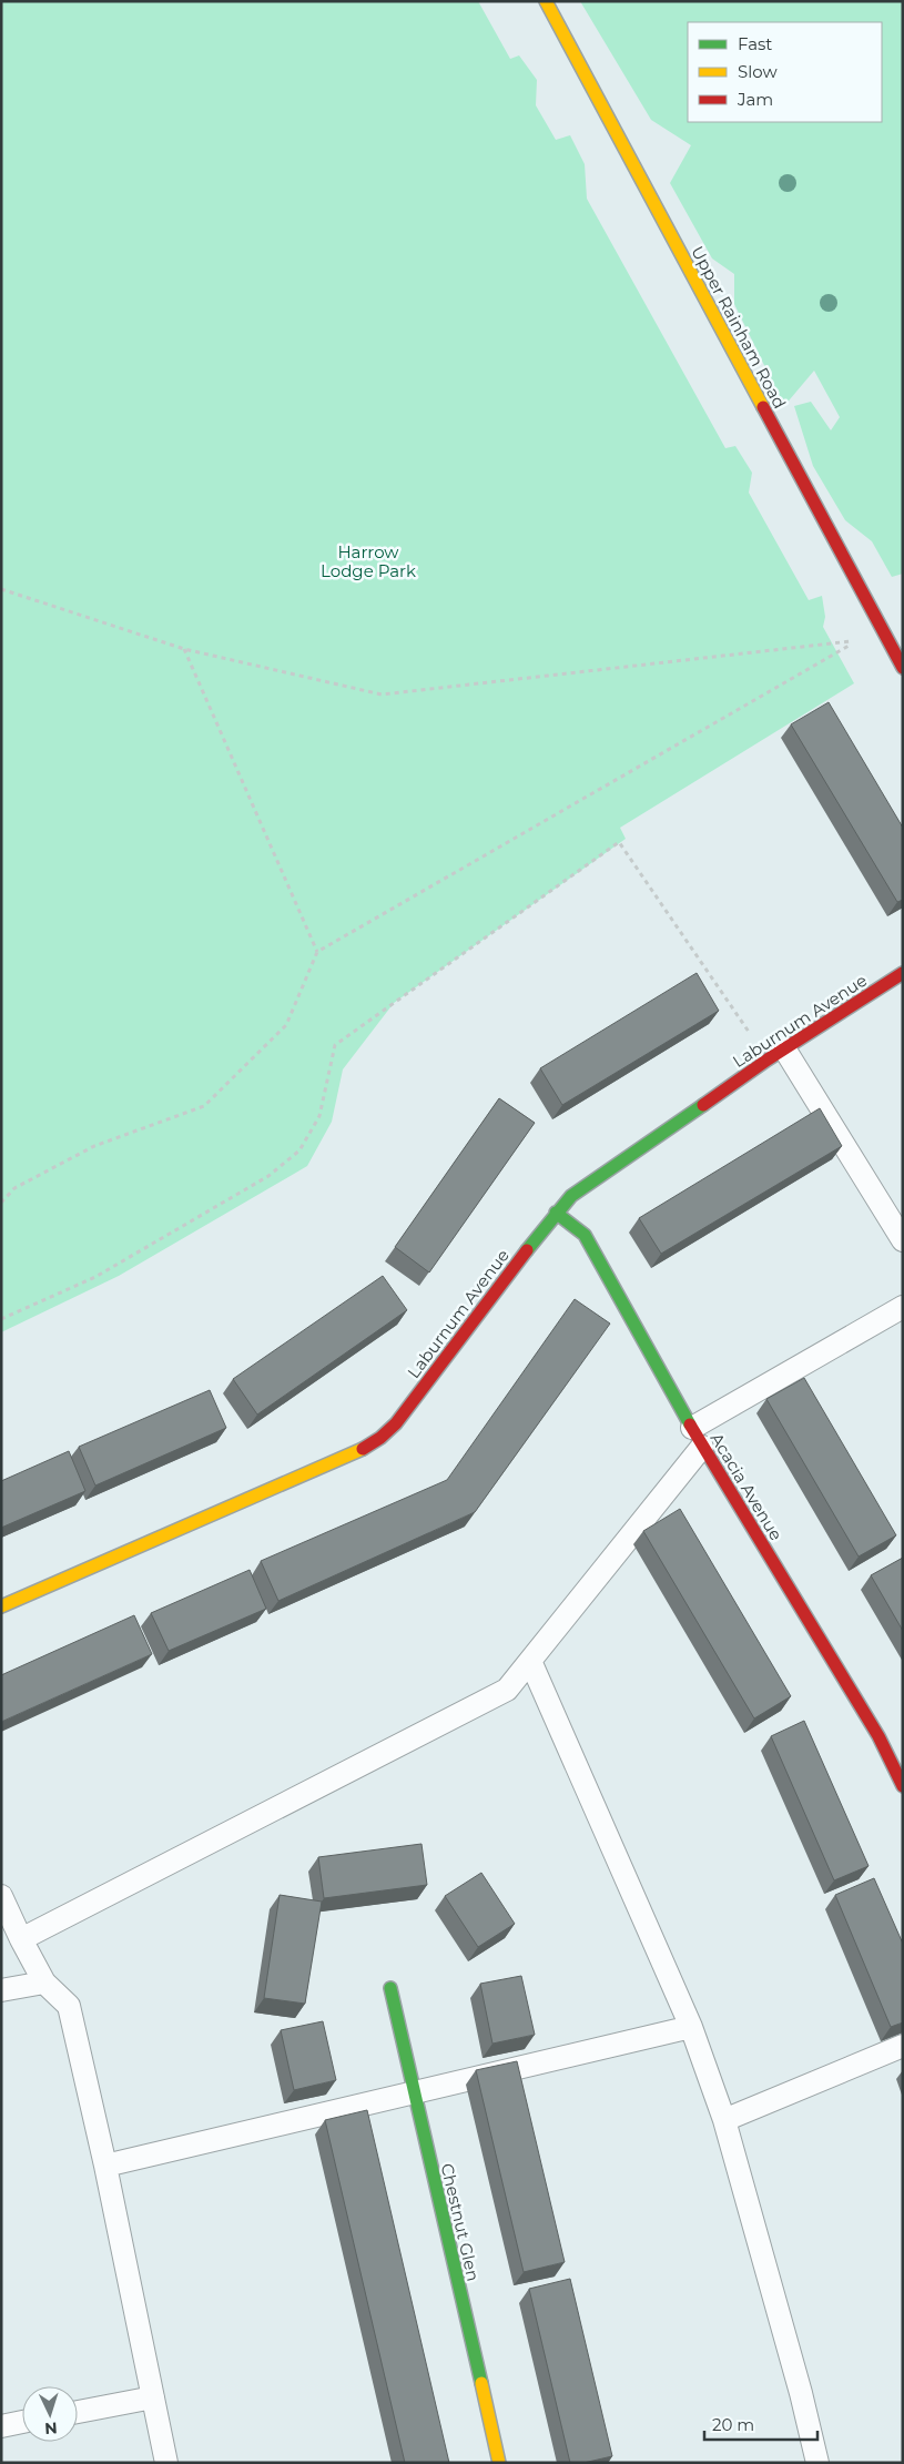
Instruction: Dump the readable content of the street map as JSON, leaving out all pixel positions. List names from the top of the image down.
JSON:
{
  "streets": {
    "street": [
      "Upper Rainham Road",
      "Laburnum Avenue",
      "Acacia Avenue",
      "Chestnut Glen"
    ]
  },
  "crossings": [
    ["Laburnum Avenue", "Acacia Avenue"]
  ],
  "parks": ["Harrow Lodge Park"],
  "legend": ["Fast", "Slow", "Jam"],
  "scale_bar": "20 m",
  "north": "bottom"
}
